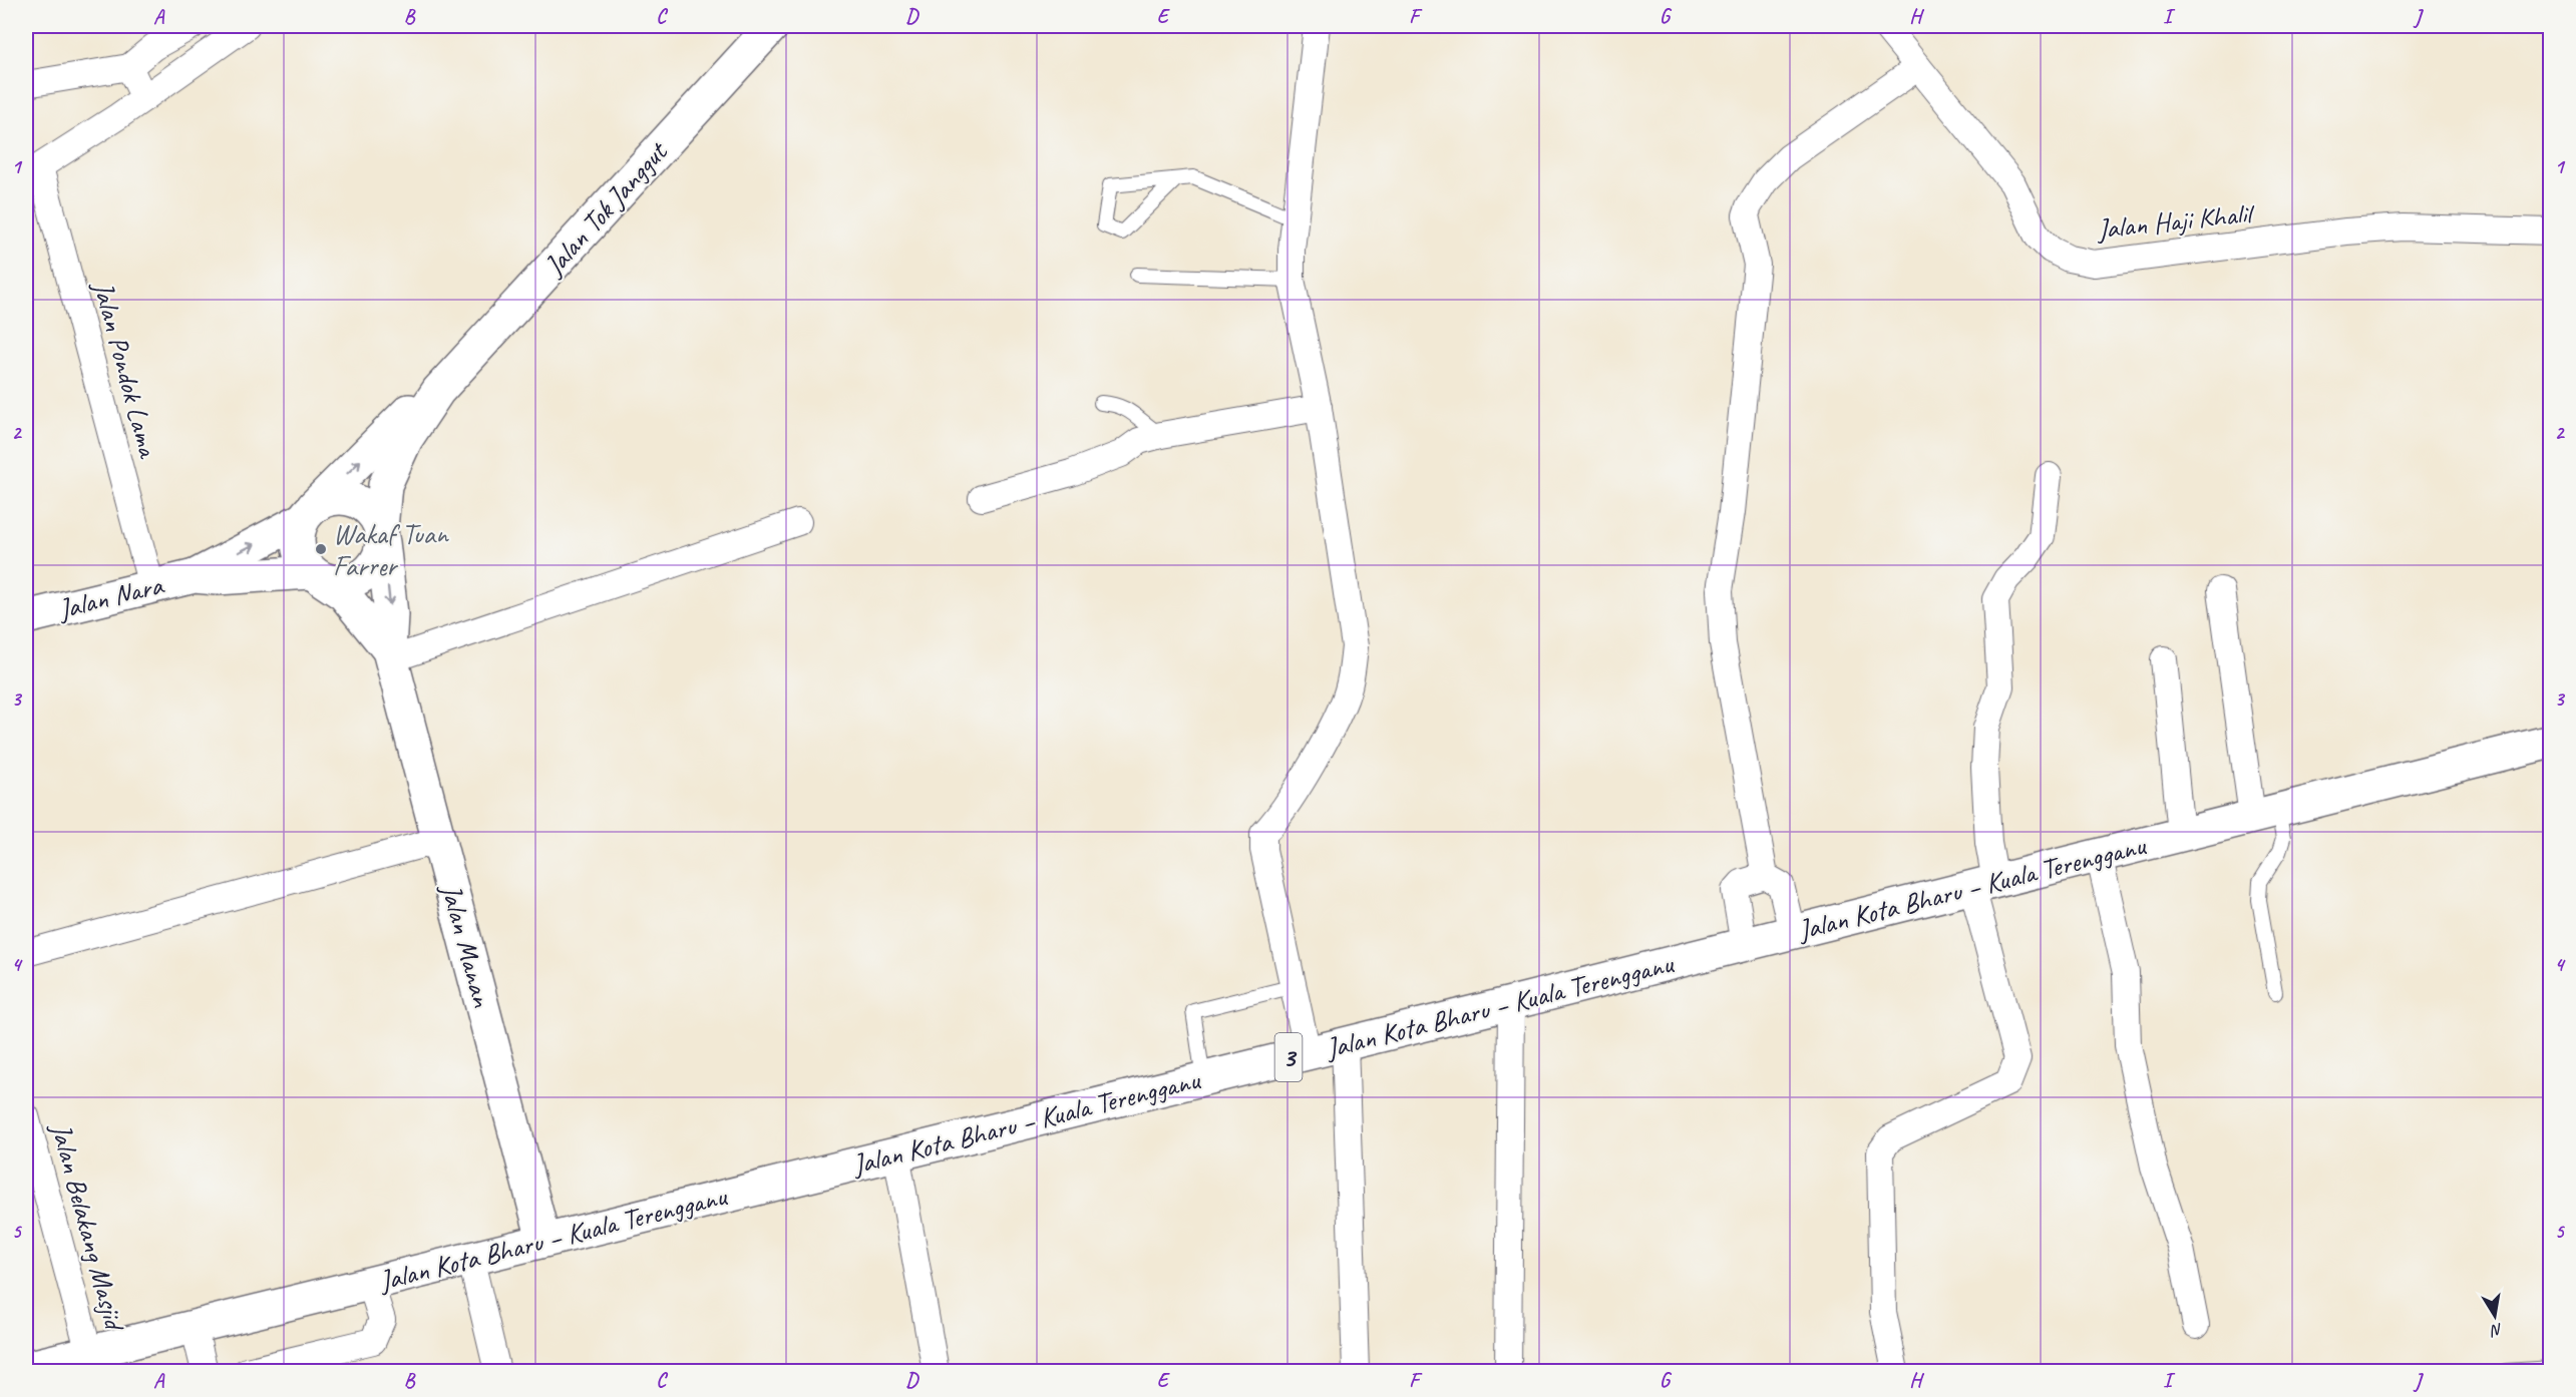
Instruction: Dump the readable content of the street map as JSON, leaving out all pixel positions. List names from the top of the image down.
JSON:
{
  "streets": {
    "main road": [
      "Jalan Tok Janggut",
      "Jalan Nara",
      "Jalan Kota Bharu – Kuala Terengganu",
      "Jalan Manan",
      "3"
    ],
    "street": ["Jalan Haji Khalil", "Jalan Pondok Lama", "Jalan Belakang Masjid"]
  },
  "crossings": [
    ["Jalan Tok Janggut", "Jalan Nara"],
    ["Jalan Tok Janggut", "Jalan Manan"],
    ["Jalan Pondok Lama", "Jalan Nara"],
    ["Jalan Nara", "Jalan Manan"],
    ["Jalan Kota Bharu – Kuala Terengganu", "Jalan Manan"],
    ["Jalan Kota Bharu – Kuala Terengganu", "Jalan Belakang Masjid"]
  ],
  "places": ["Wakaf Tuan Farrer"],
  "north": "bottom",
  "grid": {
    "columns": [
      "A",
      "B",
      "C",
      "D",
      "E",
      "F",
      "G",
      "H",
      "I",
      "J"
    ],
    "rows": [
      "1",
      "2",
      "3",
      "4",
      "5"
    ]
  }
}
